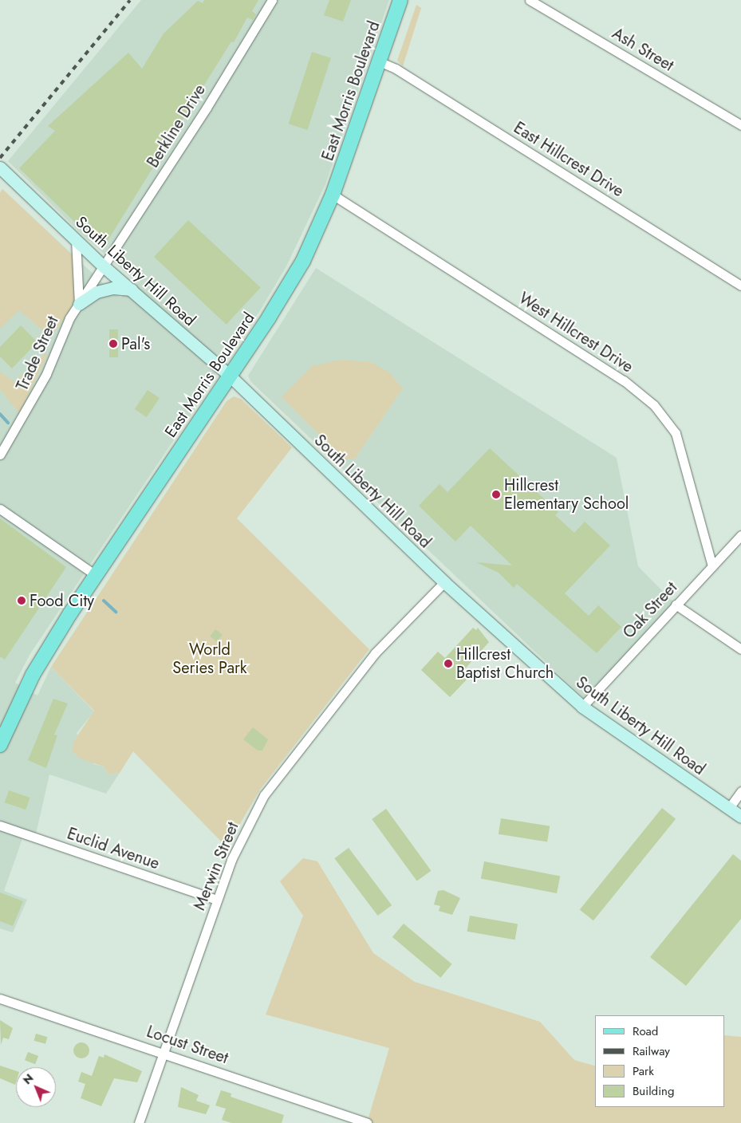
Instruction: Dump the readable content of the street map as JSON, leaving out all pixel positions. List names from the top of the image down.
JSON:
{
  "streets": {
    "main road": ["East Morris Boulevard"],
    "street": [
      "Ash Street",
      "Berkline Drive",
      "East Hillcrest Drive",
      "South Liberty Hill Road",
      "West Hillcrest Drive",
      "Trade Street",
      "Oak Street",
      "Euclid Avenue",
      "Merwin Street",
      "Locust Street"
    ]
  },
  "crossings": [
    ["East Morris Boulevard", "East Hillcrest Drive"],
    ["East Morris Boulevard", "South Liberty Hill Road"],
    ["East Morris Boulevard", "West Hillcrest Drive"],
    ["Berkline Drive", "South Liberty Hill Road"],
    ["Berkline Drive", "Trade Street"],
    ["South Liberty Hill Road", "Trade Street"],
    ["South Liberty Hill Road", "Oak Street"],
    ["South Liberty Hill Road", "Merwin Street"],
    ["West Hillcrest Drive", "Oak Street"],
    ["Euclid Avenue", "Merwin Street"],
    ["Merwin Street", "Locust Street"]
  ],
  "parks": ["World Series Park"],
  "places": [
    "Pal's",
    "Hillcrest Elementary School",
    "Food City",
    "Hillcrest Baptist Church"
  ],
  "legend": [
    "Road",
    "Railway",
    "Park",
    "Building"
  ],
  "north": "top left"
}
